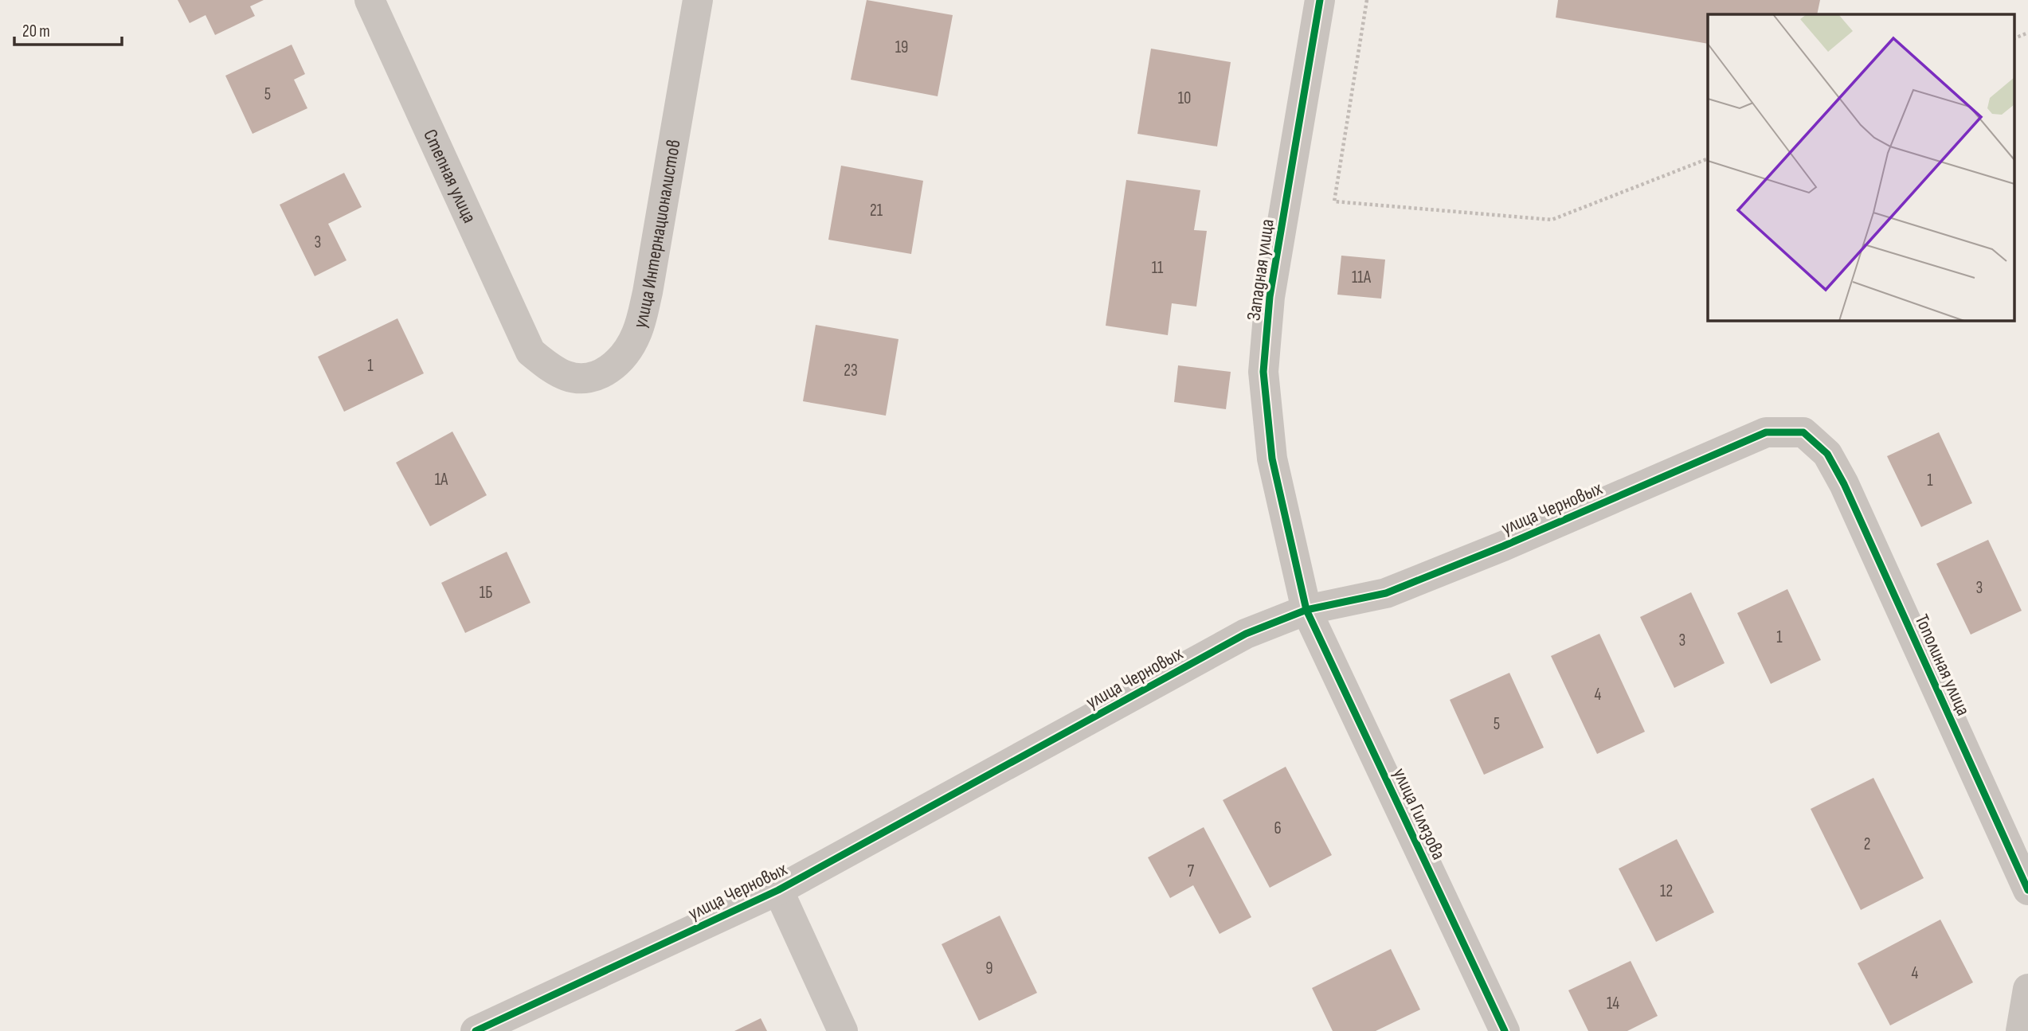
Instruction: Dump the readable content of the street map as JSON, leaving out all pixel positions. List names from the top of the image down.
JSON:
{
  "streets": {
    "street": [
      "Степная улица",
      "улица Интернационалистов",
      "Западная улица",
      "улица Черновых",
      "Тополиная улица",
      "улица Гилязова"
    ]
  },
  "crossings": [
    ["Степная улица", "улица Интернационалистов"],
    ["Западная улица", "улица Черновых"],
    ["Западная улица", "улица Гилязова"],
    ["улица Черновых", "Тополиная улица"],
    ["улица Черновых", "улица Гилязова"]
  ],
  "house_numbers": [
    "19",
    "5",
    "10",
    "21",
    "3",
    "11",
    "11А",
    "1",
    "23",
    "1А",
    "1",
    "3",
    "1Б",
    "1",
    "3",
    "4",
    "5",
    "6",
    "2",
    "7",
    "12",
    "9",
    "4",
    "14"
  ],
  "scale_bar": "20 m"
}
